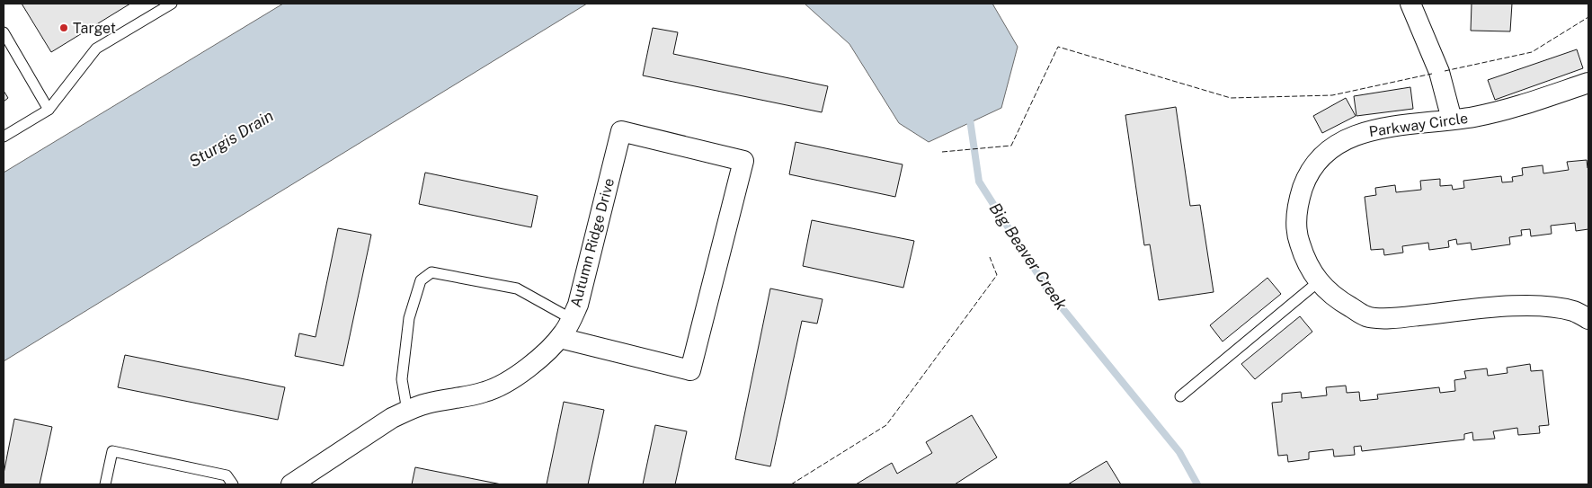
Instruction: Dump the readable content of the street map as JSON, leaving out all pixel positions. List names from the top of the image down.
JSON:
{
  "streets": {
    "street": ["Parkway Circle", "Autumn Ridge Drive"]
  },
  "water": ["Sturgis Drain", "Big Beaver Creek"],
  "places": ["Target"]
}
